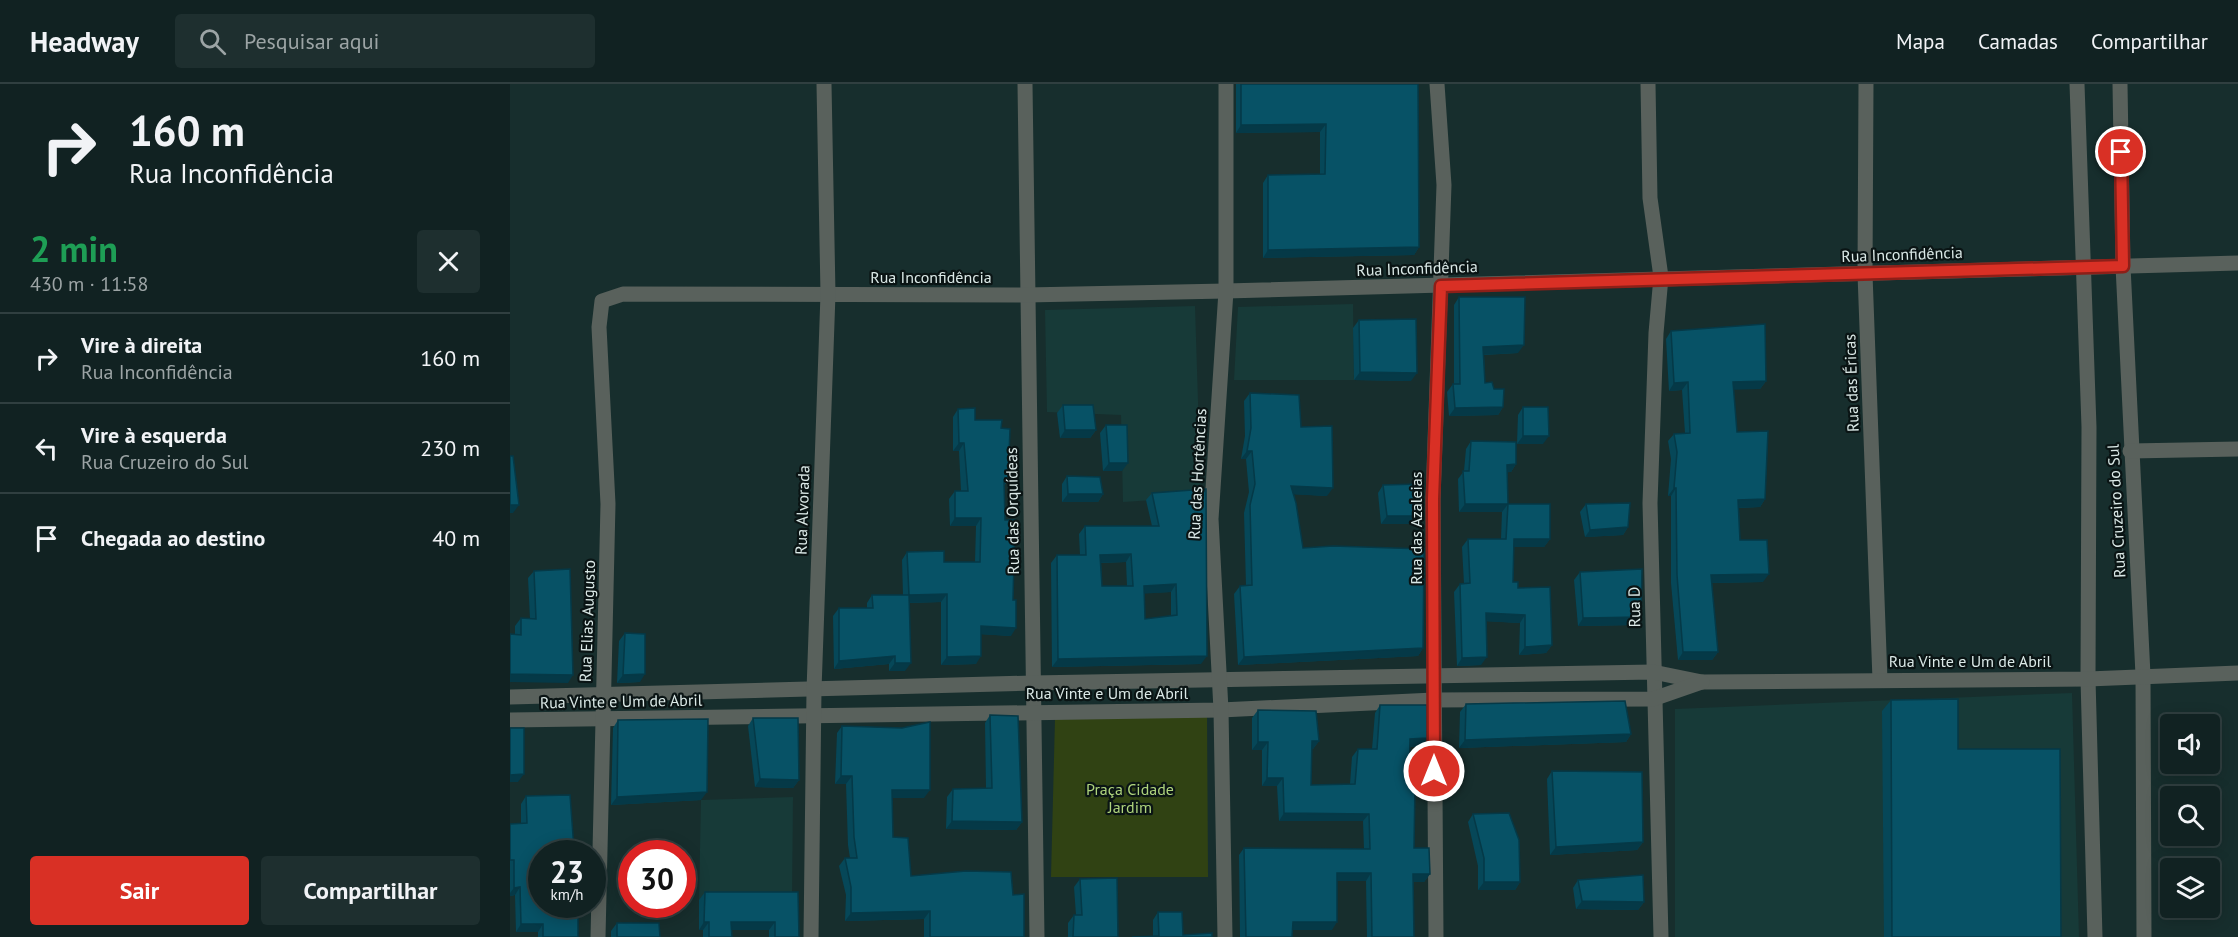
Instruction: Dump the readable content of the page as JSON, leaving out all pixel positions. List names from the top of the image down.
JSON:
{
  "streets": {
    "street": [
      "Rua Inconfidência",
      "Rua das Éricas",
      "Rua das Hortências",
      "Rua Alvorada",
      "Rua das Orquídeas",
      "Rua Cruzeiro do Sul",
      "Rua das Azaleias",
      "Rua D",
      "Rua Elias Augusto",
      "Rua Vinte e Um de Abril"
    ]
  },
  "crossings": [
    ["Rua Inconfidência", "Rua das Éricas"],
    ["Rua Inconfidência", "Rua das Hortências"],
    ["Rua Inconfidência", "Rua Alvorada"],
    ["Rua Inconfidência", "Rua das Orquídeas"],
    ["Rua Inconfidência", "Rua Cruzeiro do Sul"],
    ["Rua Inconfidência", "Rua das Azaleias"],
    ["Rua Inconfidência", "Rua D"],
    ["Rua Inconfidência", "Rua Elias Augusto"],
    ["Rua das Éricas", "Rua Vinte e Um de Abril"],
    ["Rua das Hortências", "Rua Vinte e Um de Abril"],
    ["Rua Alvorada", "Rua Vinte e Um de Abril"],
    ["Rua das Orquídeas", "Rua Vinte e Um de Abril"],
    ["Rua Cruzeiro do Sul", "Rua Vinte e Um de Abril"],
    ["Rua das Azaleias", "Rua Vinte e Um de Abril"],
    ["Rua D", "Rua Vinte e Um de Abril"],
    ["Rua Elias Augusto", "Rua Vinte e Um de Abril"]
  ],
  "parks": ["Praça Cidade Jardim"],
  "page": {
    "header": "Headway",
    "search": "Pesquisar aqui",
    "nav": ["Mapa", "Camadas", "Compartilhar"],
    "turn": ["160 m", "Rua Inconfidência"],
    "heading": ["2 min", "430 m · 11:58"],
    "list": [
      {
        "name": "Vire à direita",
        "note": "Rua Inconfidência",
        "value": "160 m"
      },
      {
        "name": "Vire à esquerda",
        "note": "Rua Cruzeiro do Sul",
        "value": "230 m"
      },
      {
        "name": "Chegada ao destino",
        "value": "40 m"
      }
    ],
    "speed": "23 km/h",
    "limit": "30",
    "buttons": ["Sair", "Compartilhar"]
  }
}
